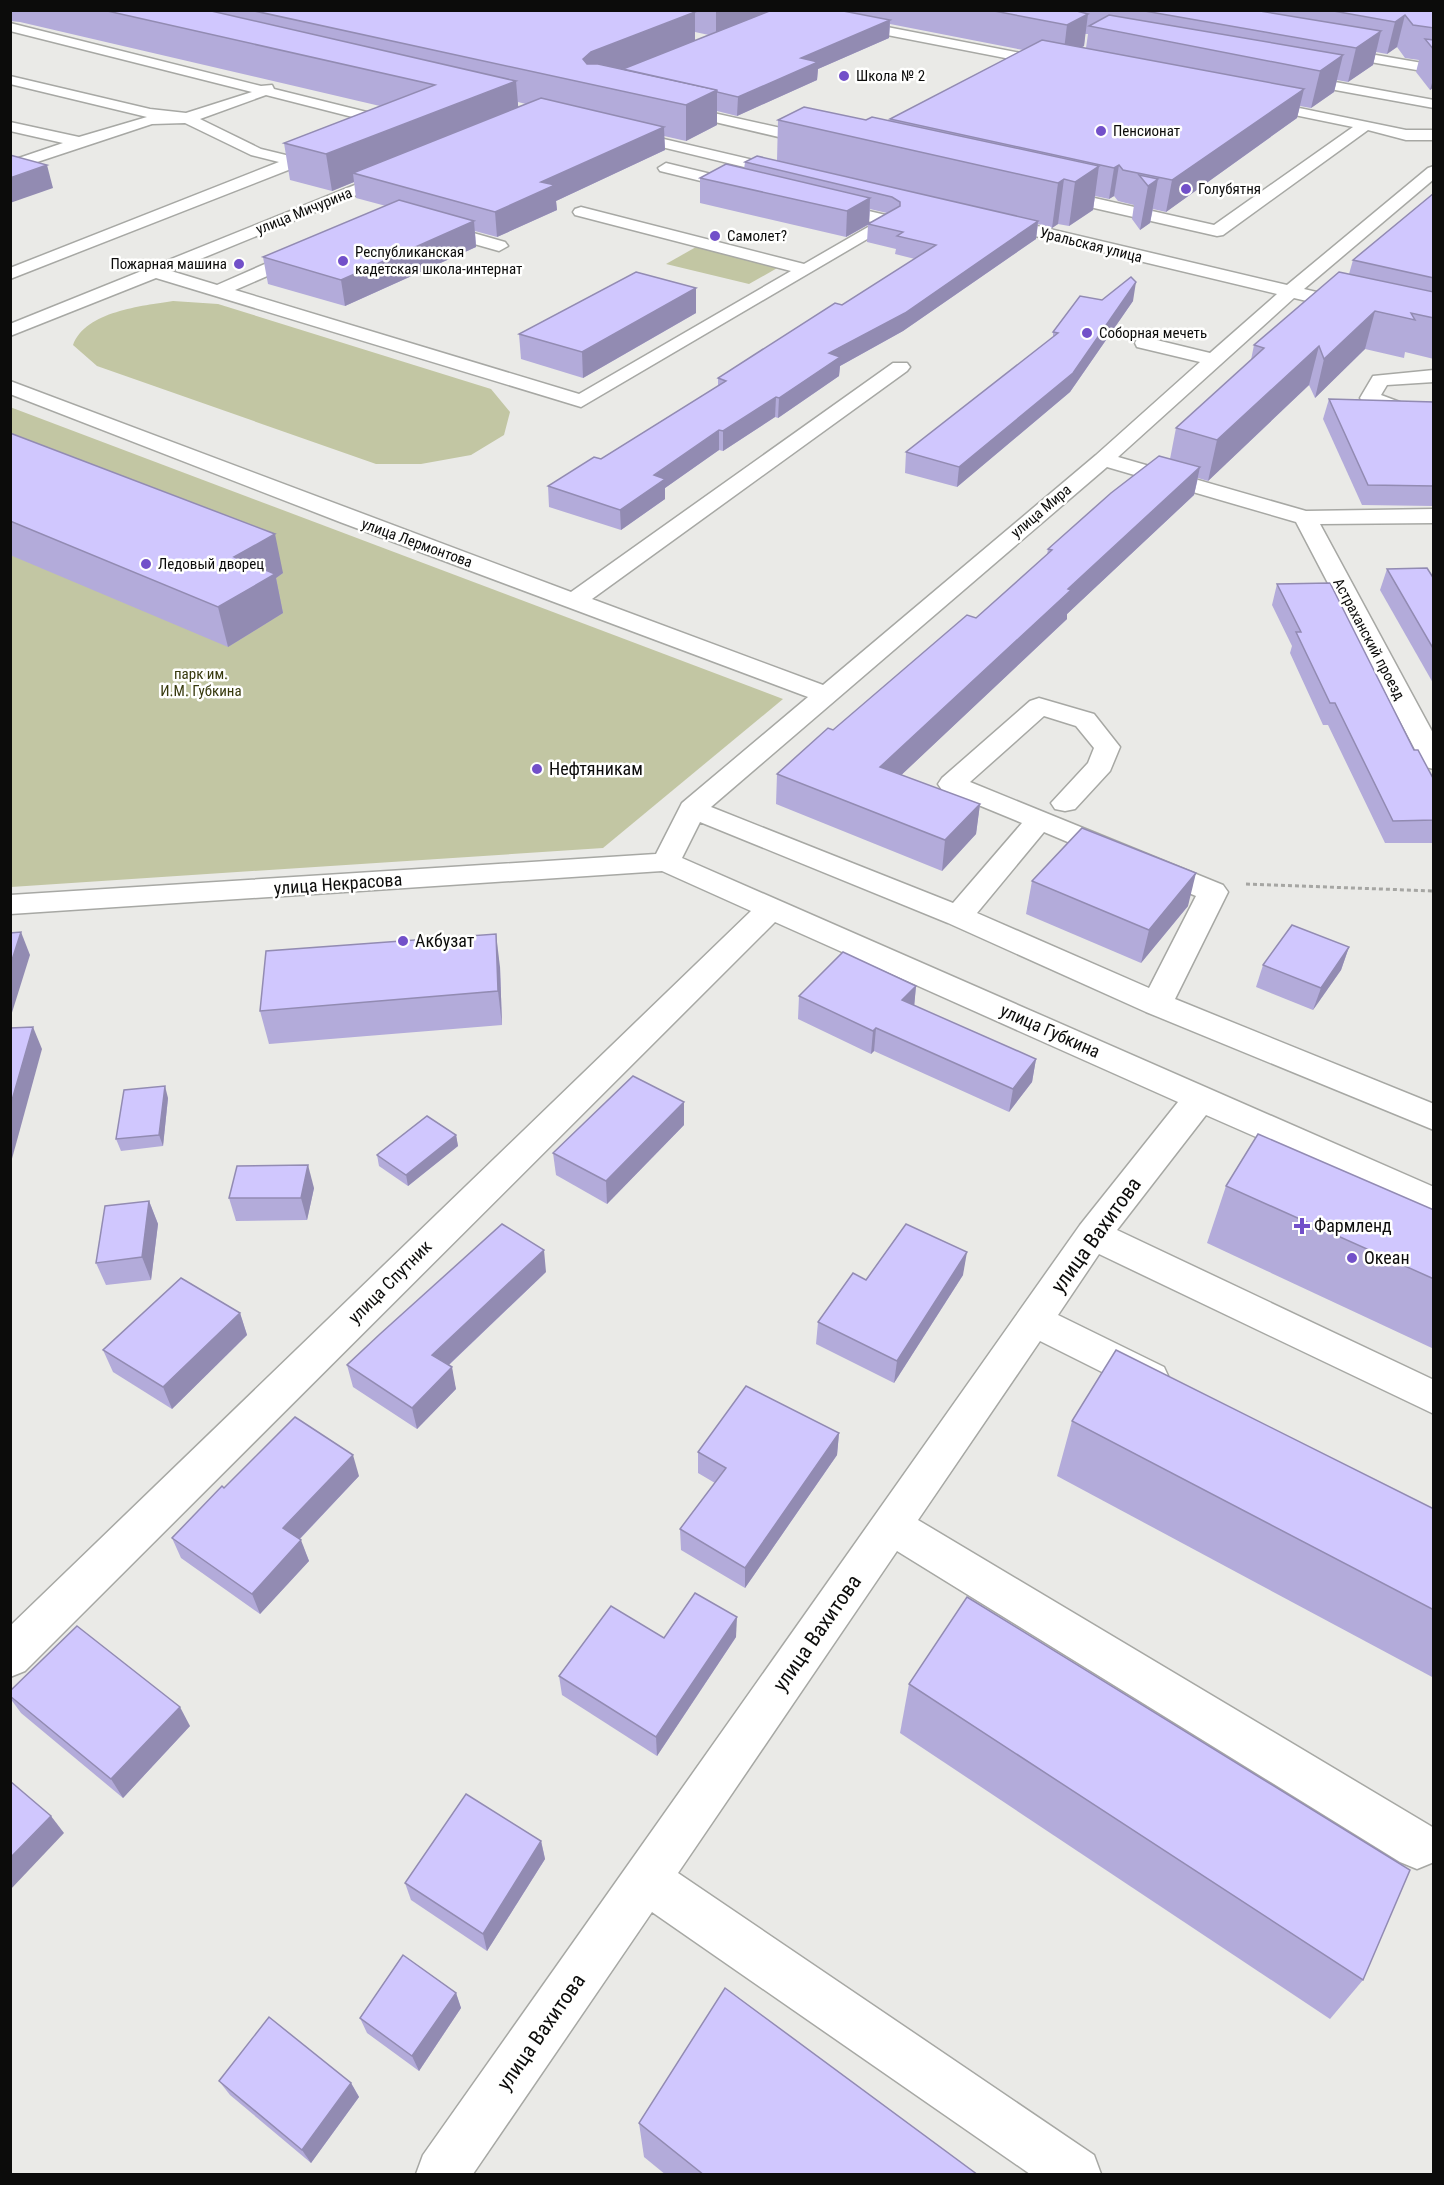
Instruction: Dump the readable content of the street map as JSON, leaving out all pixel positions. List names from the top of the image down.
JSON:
{
  "streets": {
    "street": [
      "улица Мичурина",
      "Уральская улица",
      "улица Мира",
      "улица Лермонтова",
      "Астраханский проезд",
      "улица Некрасова",
      "улица Губкина",
      "улица Вахитова",
      "улица Спутник"
    ]
  },
  "crossings": [
    ["Уральская улица", "улица Мира"],
    ["улица Мира", "улица Лермонтова"],
    ["улица Мира", "улица Некрасова"],
    ["улица Мира", "улица Губкина"],
    ["улица Некрасова", "улица Губкина"],
    ["улица Губкина", "улица Вахитова"],
    ["улица Губкина", "улица Спутник"]
  ],
  "parks": ["парк им. И.М. Губкина"],
  "places": {
    "other": [
      "Школа № 2",
      "Пенсионат",
      "Голубятня",
      "Самолет?",
      "Республиканская кадетская школа-интернат",
      "Пожарная машина",
      "Соборная мечеть",
      "Ледовый дворец",
      "Нефтяникам",
      "Акбузат",
      "Океан"
    ],
    "health": ["Фармленд"]
  }
}
